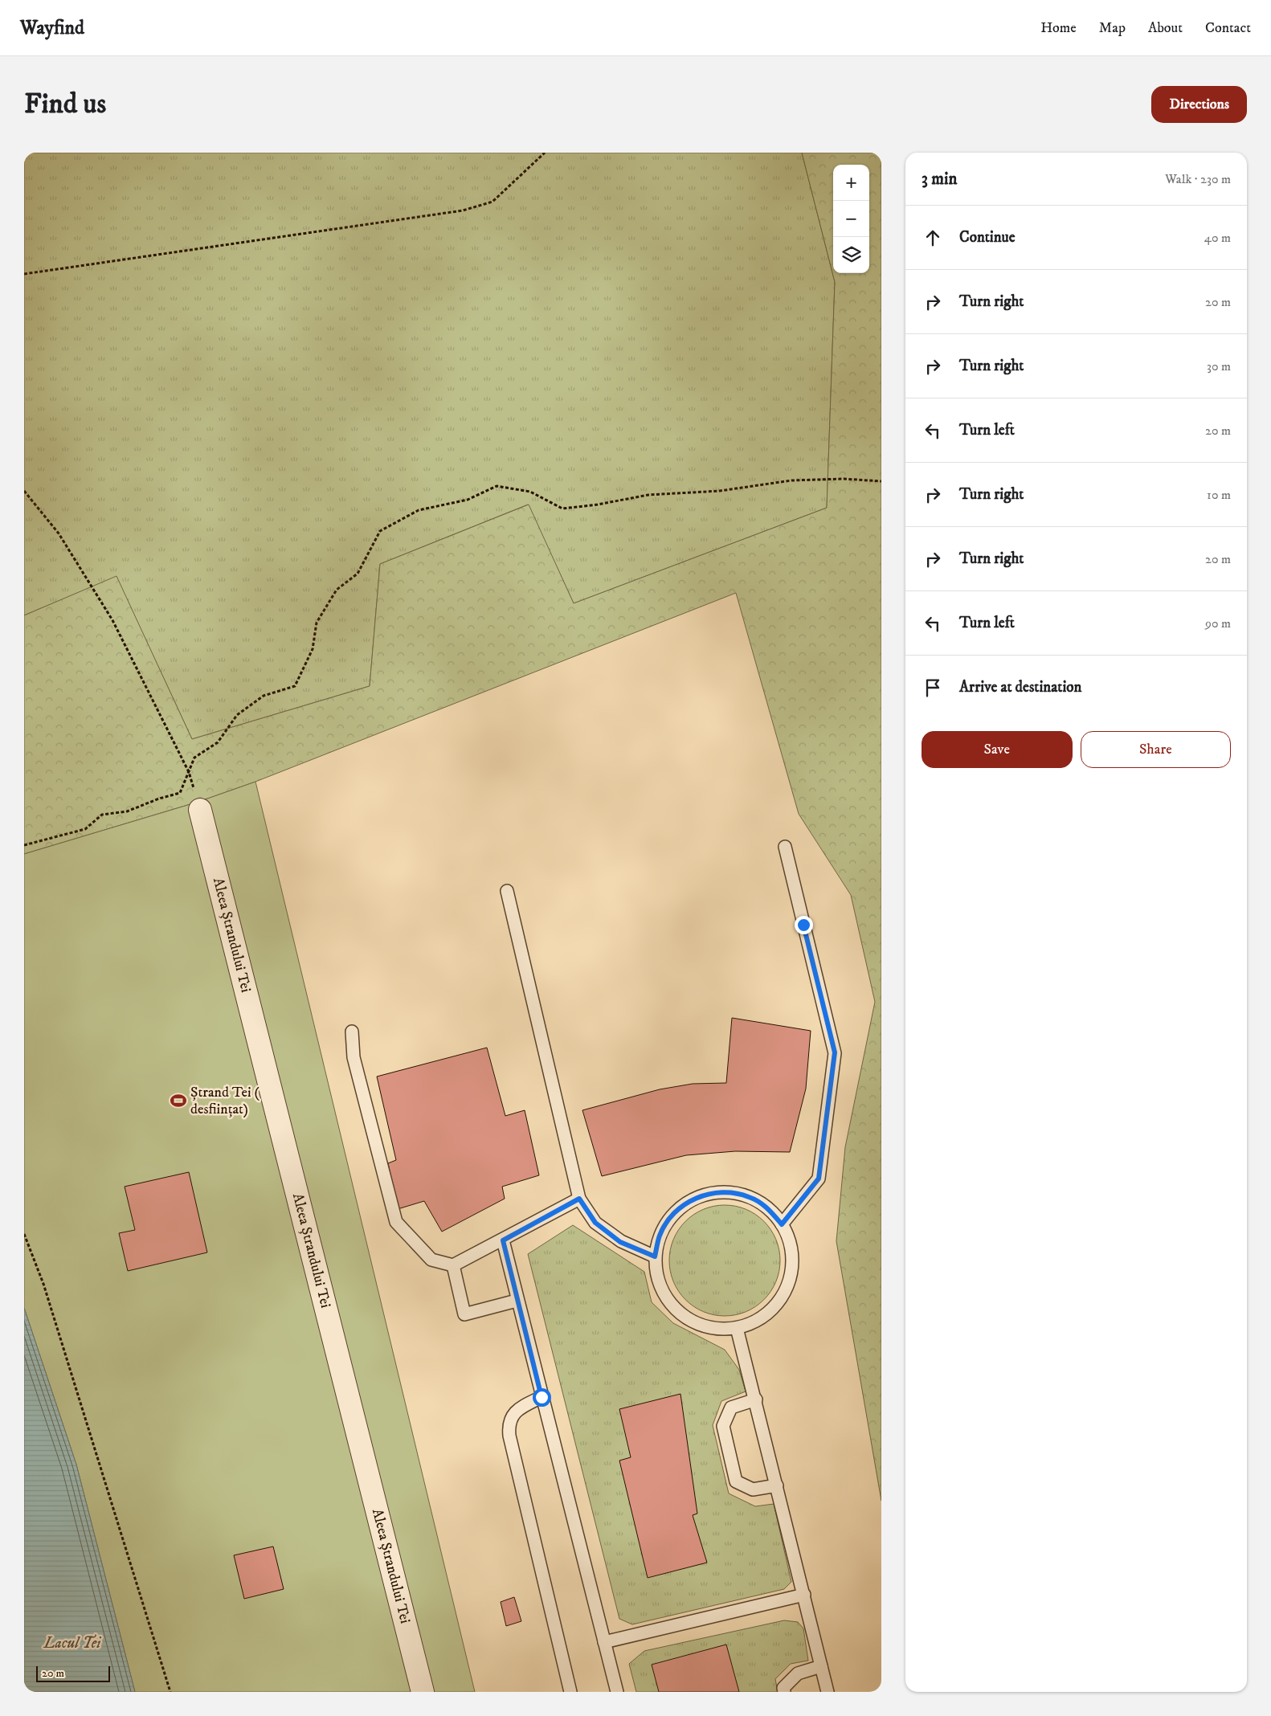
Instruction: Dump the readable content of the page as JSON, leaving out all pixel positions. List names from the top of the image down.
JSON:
{
  "streets": {
    "street": ["Aleea Ștrandului Tei"]
  },
  "water": ["Lacul Tei"],
  "places": {
    "sports": ["Ștrand Tei ( desființat)"]
  },
  "scale_bar": "20 m",
  "page": {
    "header": "Wayfind",
    "nav": [
      "Home",
      "Map",
      "About",
      "Contact"
    ],
    "buttons": [
      "Directions",
      ["Save", "Share"]
    ],
    "title": "Find us",
    "heading": ["3 min", "Walk · 230 m"],
    "map_buttons": ["+", "−"],
    "list": [
      ["Continue", "40 m"],
      ["Turn right", "20 m"],
      ["Turn right", "30 m"],
      ["Turn left", "20 m"],
      ["Turn right", "10 m"],
      ["Turn right", "20 m"],
      ["Turn left", "90 m"],
      "Arrive at destination"
    ],
    "scale": "20 m"
  }
}
